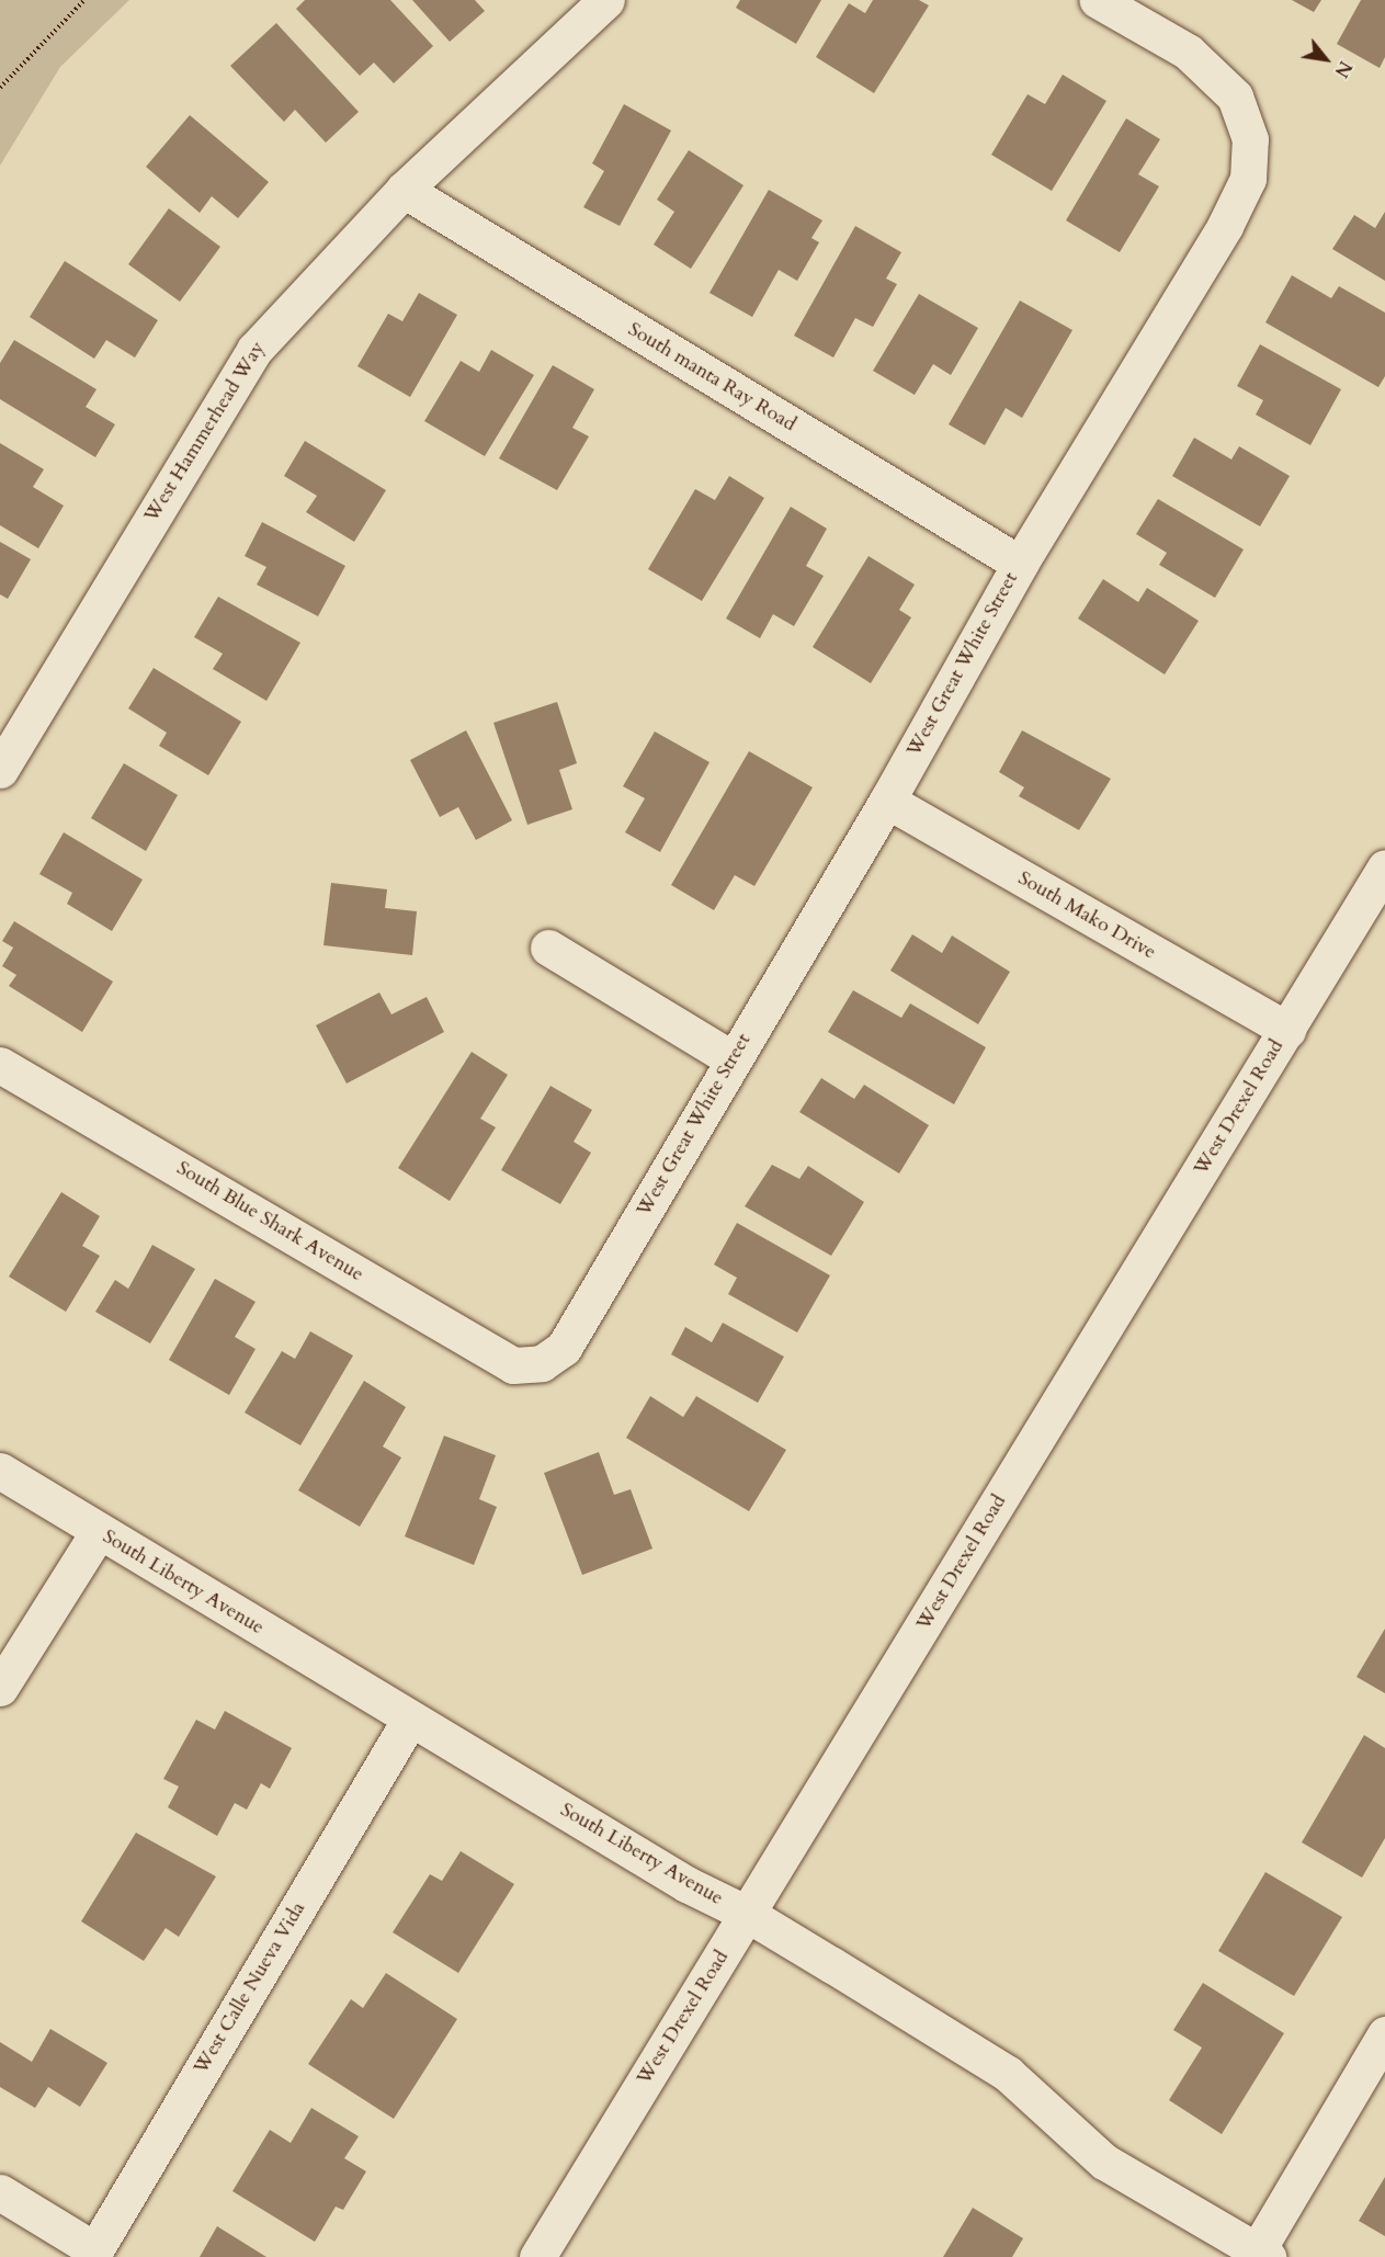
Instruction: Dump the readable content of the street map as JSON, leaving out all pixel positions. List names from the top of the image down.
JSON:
{
  "streets": {
    "street": [
      "South manta Ray Road",
      "West Hammerhead Way",
      "West Great White Street",
      "South Mako Drive",
      "West Drexel Road",
      "South Blue Shark Avenue",
      "South Liberty Avenue",
      "West Calle Nueva Vida"
    ]
  },
  "crossings": [
    ["South manta Ray Road", "West Hammerhead Way"],
    ["South manta Ray Road", "West Great White Street"],
    ["West Great White Street", "South Mako Drive"],
    ["West Great White Street", "South Blue Shark Avenue"],
    ["South Mako Drive", "West Drexel Road"],
    ["West Drexel Road", "South Liberty Avenue"],
    ["South Liberty Avenue", "West Calle Nueva Vida"]
  ],
  "north": "bottom right"
}
